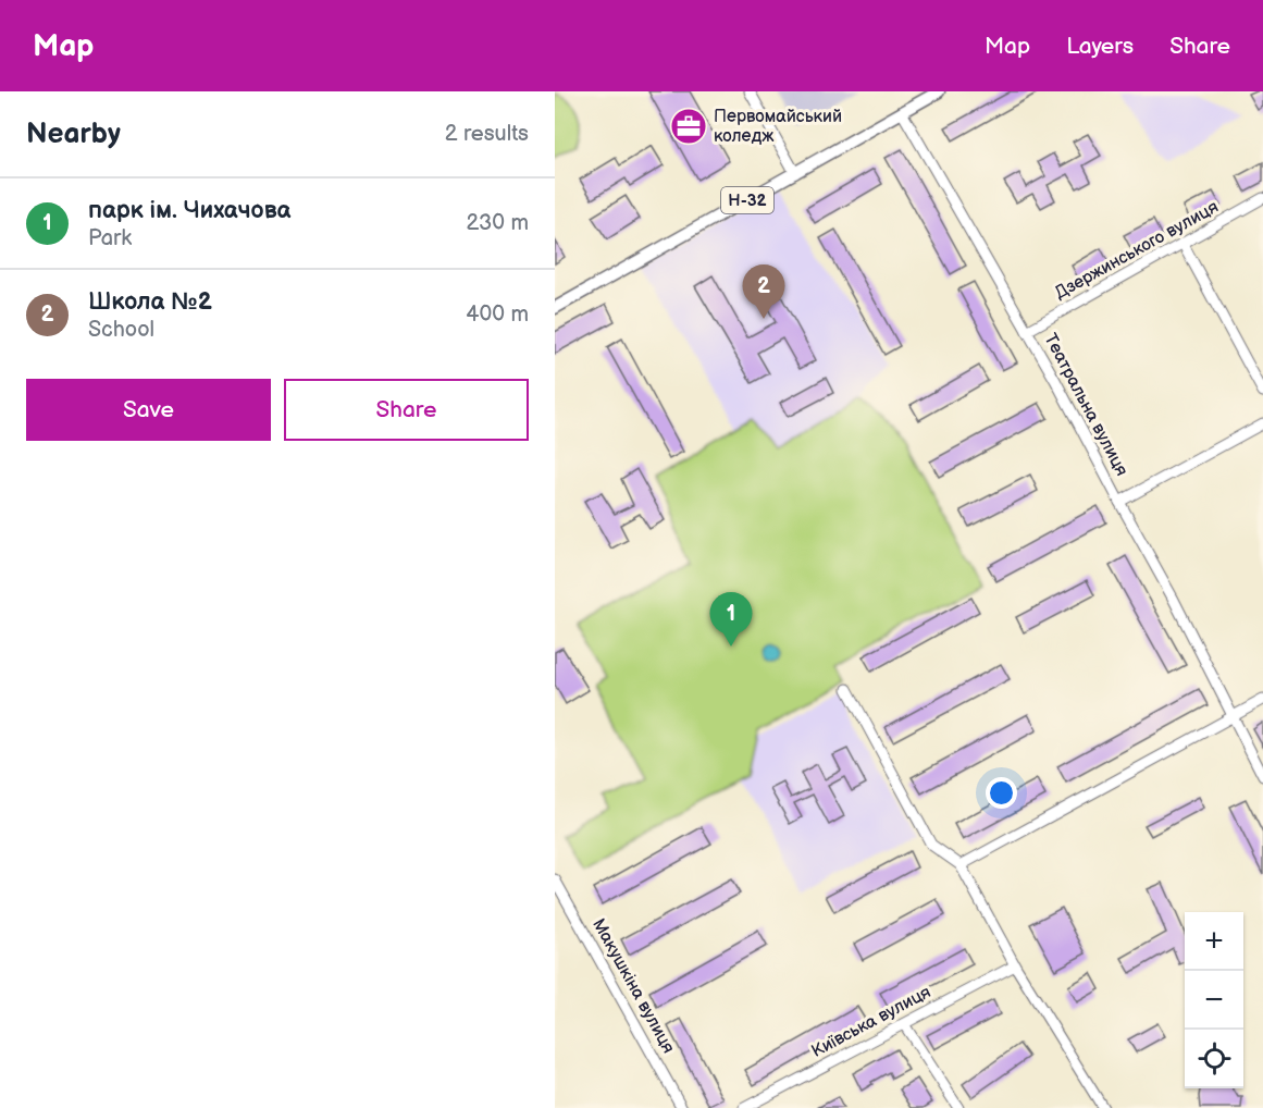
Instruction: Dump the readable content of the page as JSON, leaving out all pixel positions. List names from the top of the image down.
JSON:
{
  "streets": {
    "main road": ["Н-32"],
    "street": [
      "Дзержинського вулиця",
      "Театральна вулиця",
      "Макушкіна вулиця",
      "Київська вулиця"
    ]
  },
  "crossings": [
    ["Н-32", "Театральна вулиця"],
    ["Дзержинського вулиця", "Театральна вулиця"]
  ],
  "places": {
    "office": ["Первомайський коледж"]
  },
  "page": {
    "header": "Map",
    "nav": ["Map", "Layers", "Share"],
    "heading": ["Nearby", "2 results"],
    "list": [
      {
        "mark": "1",
        "name": "парк ім. Чихачова",
        "note": "Park",
        "value": "230 m"
      },
      {
        "mark": "2",
        "name": "Школа №2",
        "note": "School",
        "value": "400 m"
      }
    ],
    "pins": ["2", "1"],
    "buttons": ["Save", "Share"],
    "map_buttons": ["+", "−"]
  }
}
